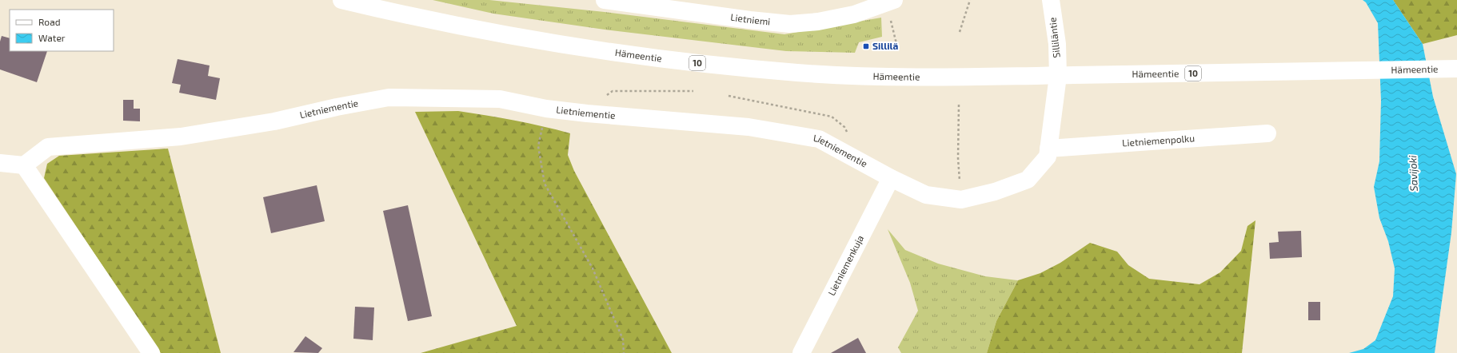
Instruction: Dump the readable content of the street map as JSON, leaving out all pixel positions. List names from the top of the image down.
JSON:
{
  "streets": {
    "main road": [
      "Lietniemi",
      "Silliläntie",
      "Hämeentie",
      "10",
      "Lietniementie",
      "Lietniemenpolku",
      "Lietniemenkuja"
    ]
  },
  "crossings": [
    ["Silliläntie", "Hämeentie"],
    ["Silliläntie", "Lietniementie"],
    ["Hämeentie", "Lietniementie"],
    ["Lietniementie", "Lietniemenpolku"],
    ["Lietniementie", "Lietniemenkuja"]
  ],
  "water": ["Savijoki"],
  "places": {
    "transit": ["Sillilä"]
  },
  "legend": ["Road", "Water"]
}
